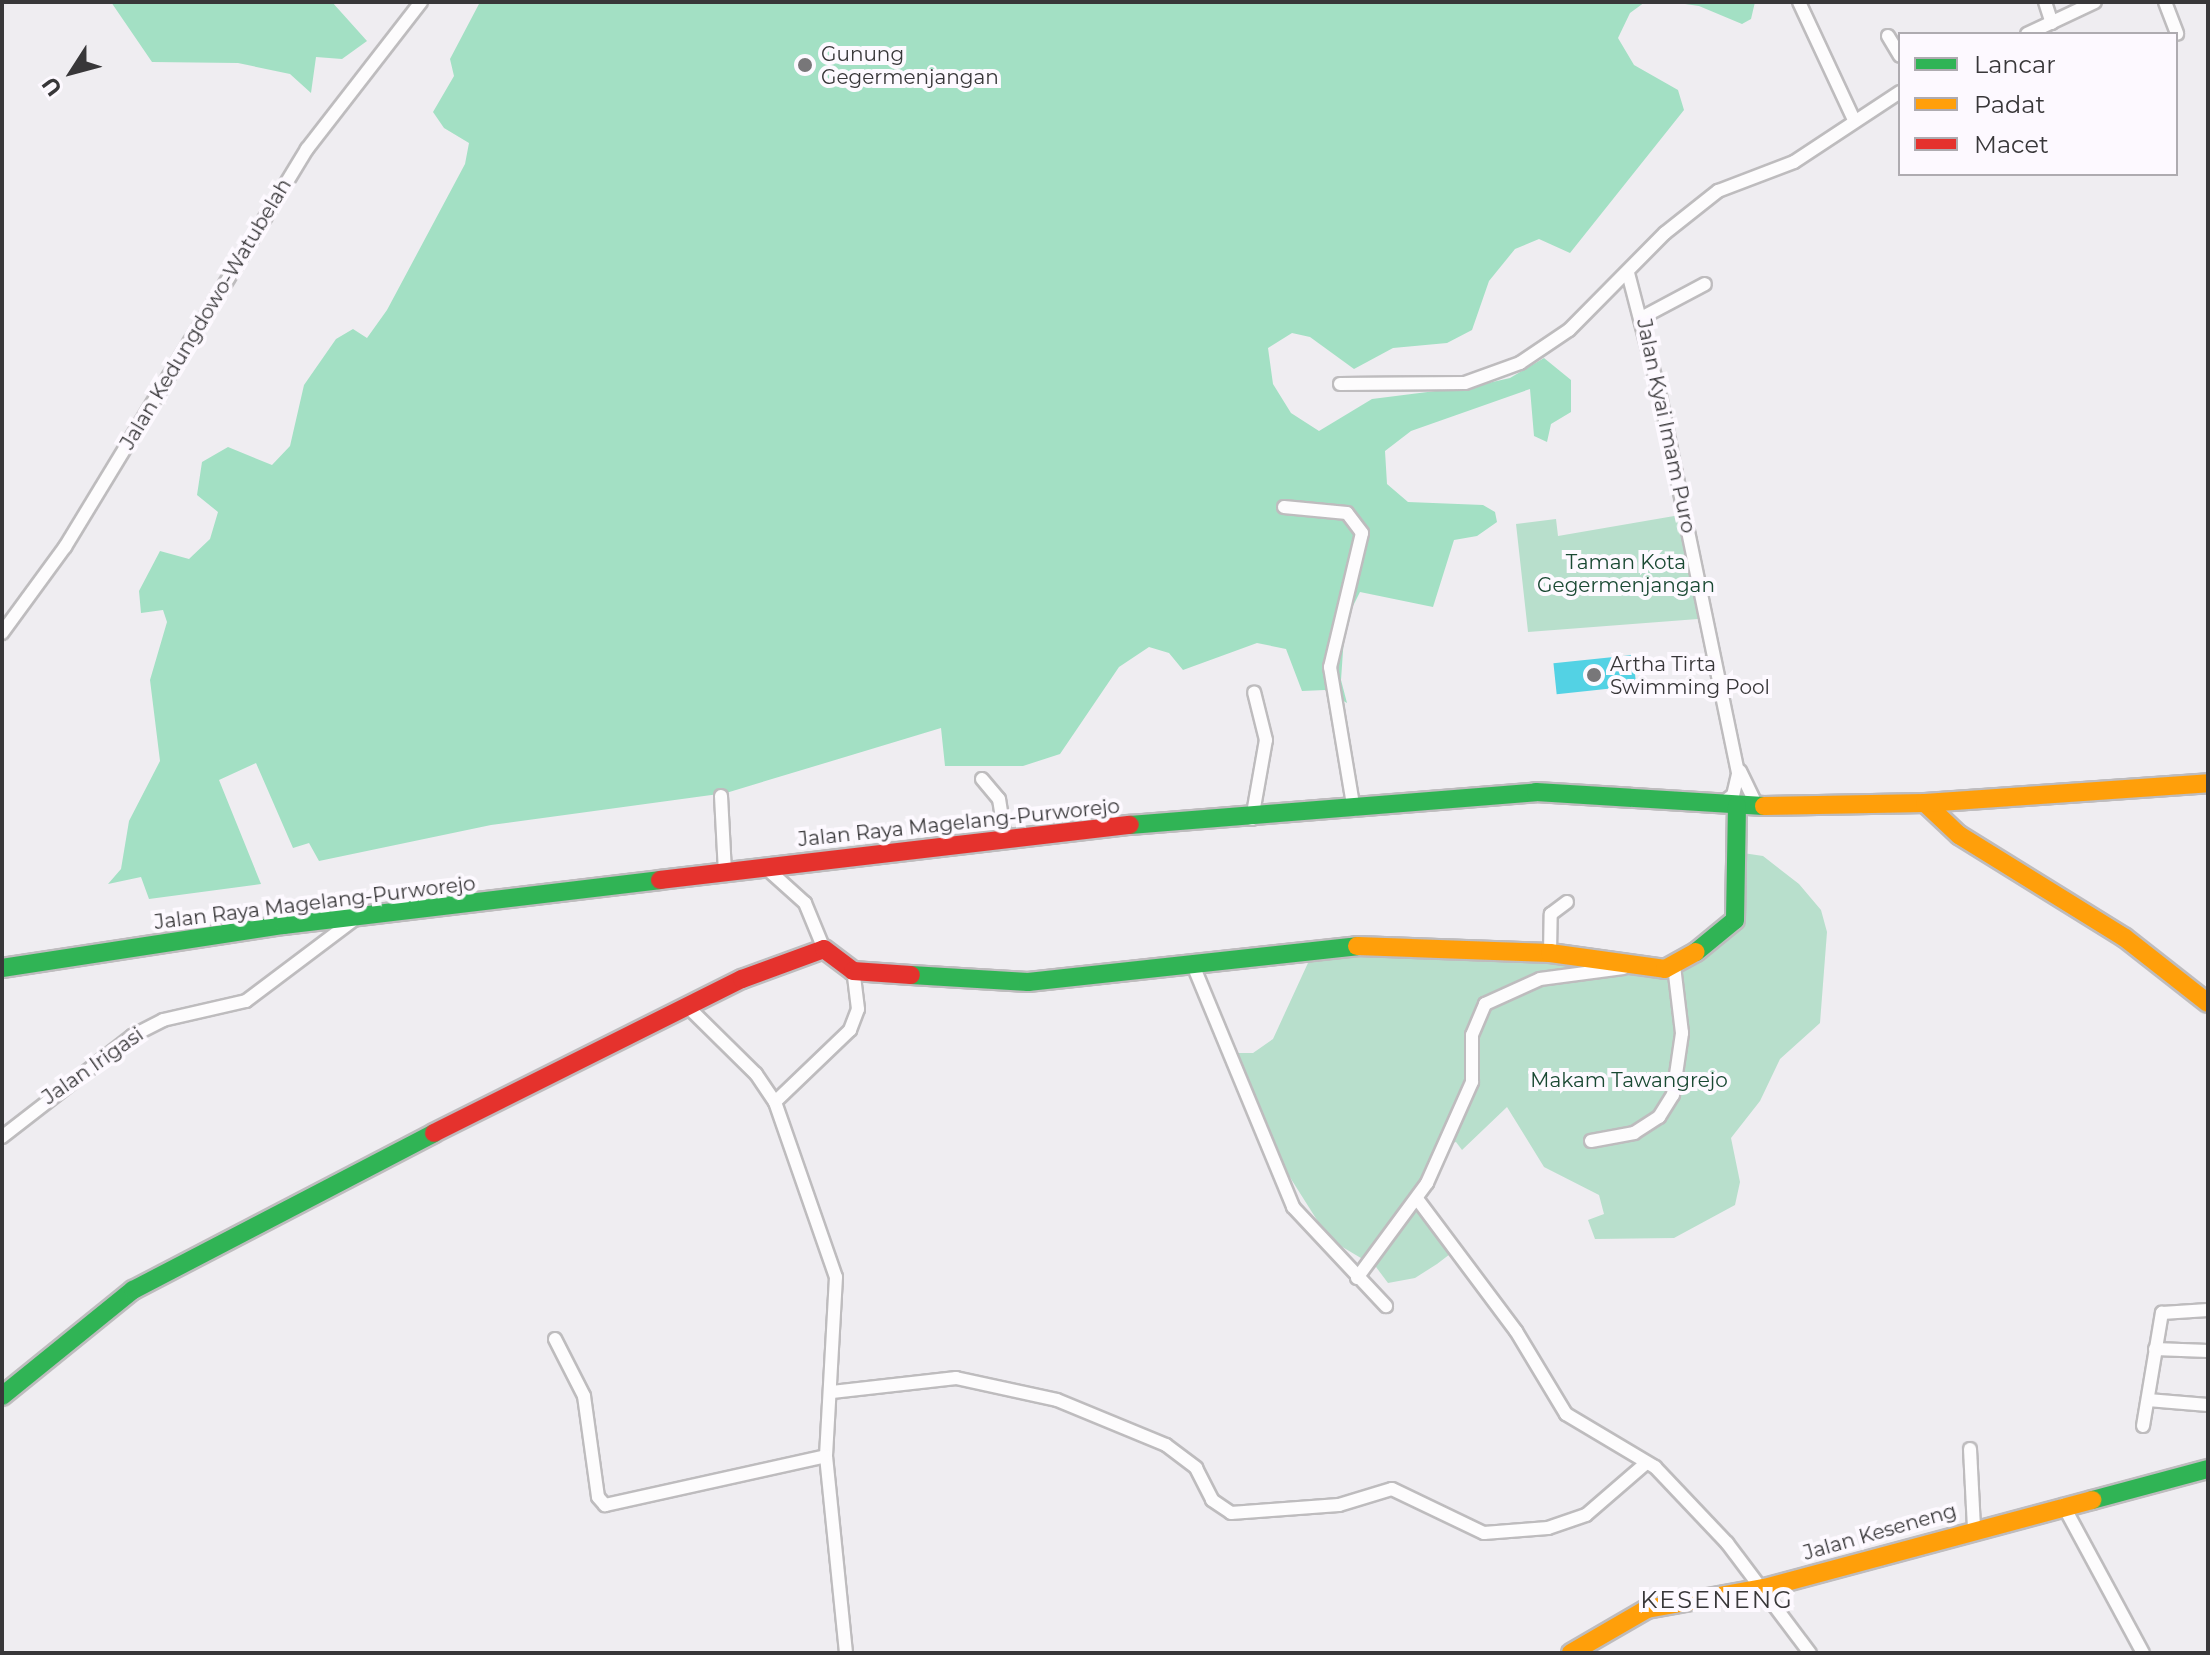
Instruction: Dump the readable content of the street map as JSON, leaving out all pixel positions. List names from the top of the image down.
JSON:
{
  "streets": {
    "street": [
      "Jalan Kedungdowo-Watubelah",
      "Jalan Kyai Imam Puro",
      "Jalan Raya Magelang-Purworejo",
      "Jalan Irigasi",
      "Jalan Keseneng"
    ]
  },
  "crossings": [
    ["Jalan Kyai Imam Puro", "Jalan Raya Magelang-Purworejo"],
    ["Jalan Raya Magelang-Purworejo", "Jalan Irigasi"]
  ],
  "districts": ["KESENENG"],
  "parks": ["Taman Kota Gegermenjangan", "Makam Tawangrejo"],
  "places": ["Gunung Gegermenjangan", "Artha Tirta Swimming Pool"],
  "legend": ["Lancar", "Padat", "Macet"],
  "north": "bottom left"
}
